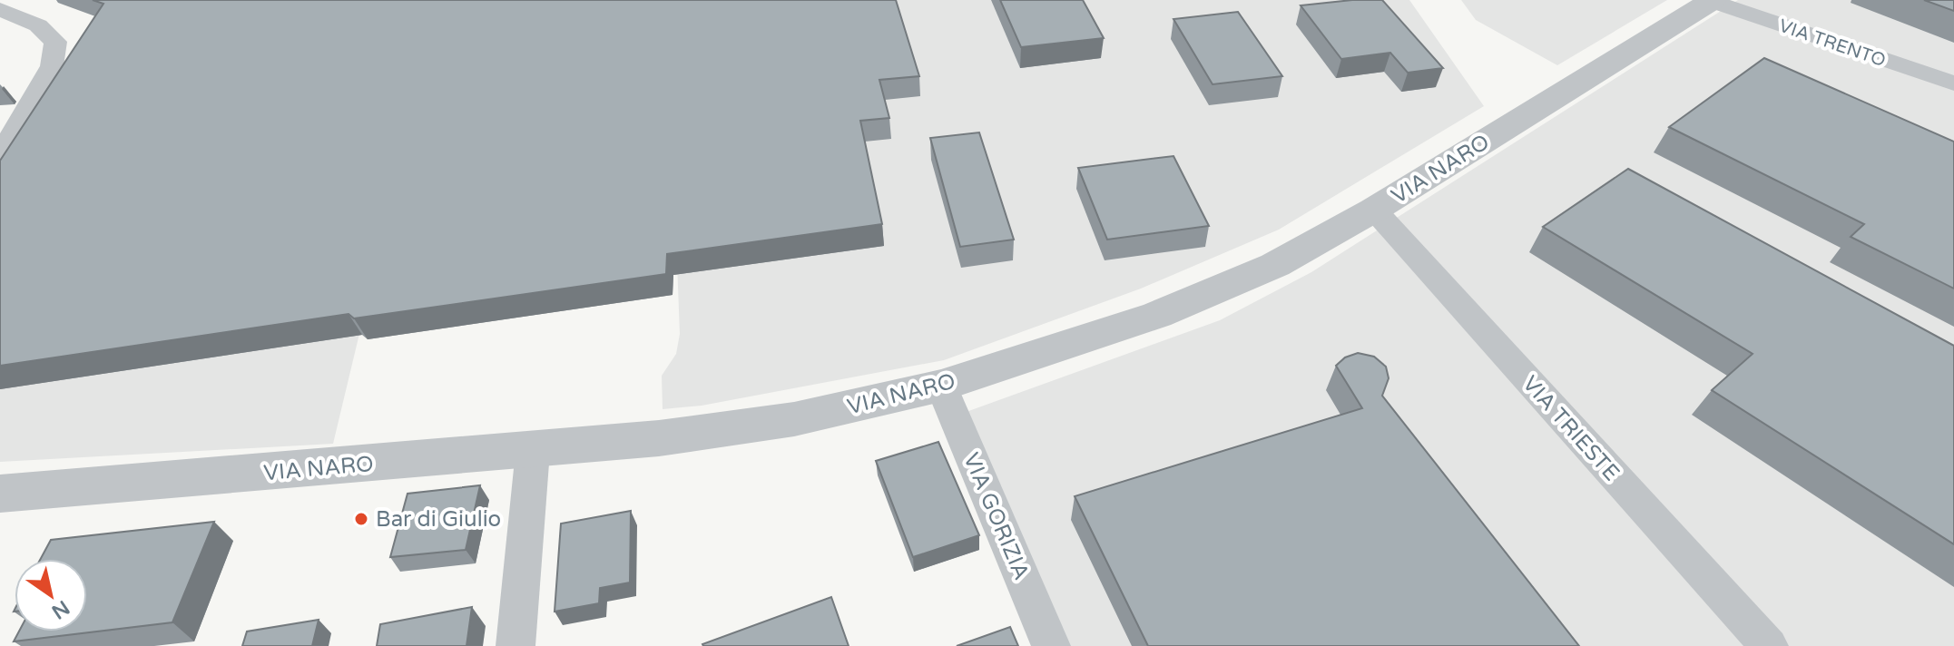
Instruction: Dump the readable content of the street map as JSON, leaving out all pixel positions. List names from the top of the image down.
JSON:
{
  "streets": {
    "street": [
      "VIA TRENTO",
      "VIA NARO",
      "VIA TRIESTE",
      "VIA GORIZIA"
    ]
  },
  "crossings": [
    ["VIA TRENTO", "VIA NARO"],
    ["VIA NARO", "VIA TRIESTE"],
    ["VIA NARO", "VIA GORIZIA"]
  ],
  "places": ["Bar di Giulio"],
  "north": "bottom right"
}
